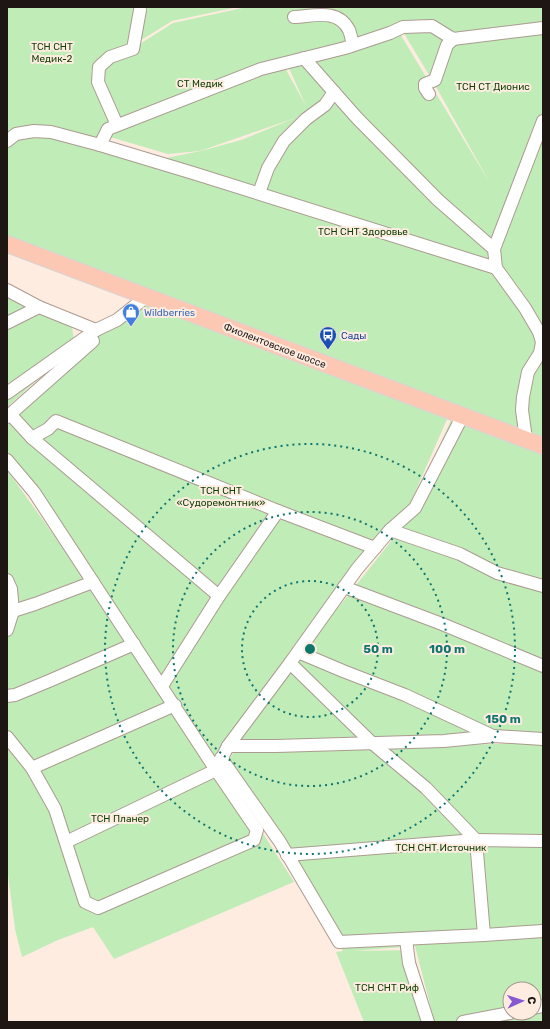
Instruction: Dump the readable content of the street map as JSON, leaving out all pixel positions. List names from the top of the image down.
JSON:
{
  "streets": {
    "main road": ["Фиолентовское шоссе"]
  },
  "parks": [
    "ТСН СНТ Медик-2",
    "СТ Медик",
    "ТСН СТ Дионис",
    "ТСН СНТ Здоровье",
    "ТСН СНТ «Судоремонтник»",
    "ТСН Планер",
    "ТСН СНТ Источник",
    "ТСН СНТ Риф"
  ],
  "places": {
    "shop": ["Wildberries"],
    "bus stop": ["Сады"]
  },
  "north": "right",
  "rings": ["50 m", "100 m", "150 m"]
}
